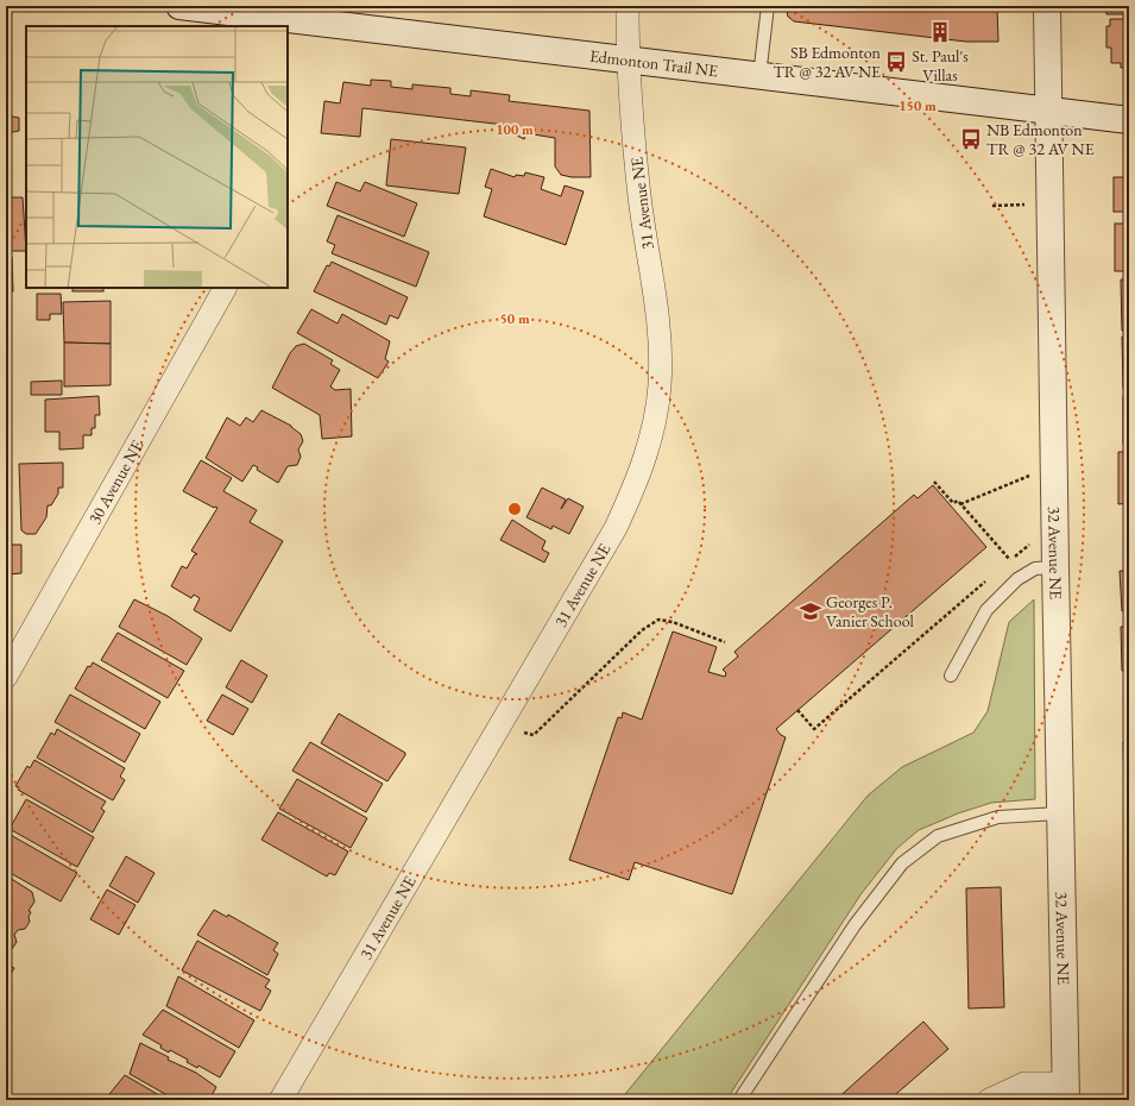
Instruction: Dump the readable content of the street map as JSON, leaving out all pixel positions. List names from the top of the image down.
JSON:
{
  "streets": {
    "street": [
      "Edmonton Trail NE",
      "31 Avenue NE",
      "30 Avenue NE",
      "32 Avenue NE"
    ]
  },
  "crossings": [
    ["Edmonton Trail NE", "31 Avenue NE"],
    ["Edmonton Trail NE", "32 Avenue NE"]
  ],
  "places": {
    "building": ["St. Paul's Villas"],
    "bus stop": ["SB Edmonton TR @ 32 AV NE", "NB Edmonton TR @ 32 AV NE"],
    "school or university": ["Georges P. Vanier School"]
  },
  "rings": ["150 m", "100 m", "50 m"]
}
